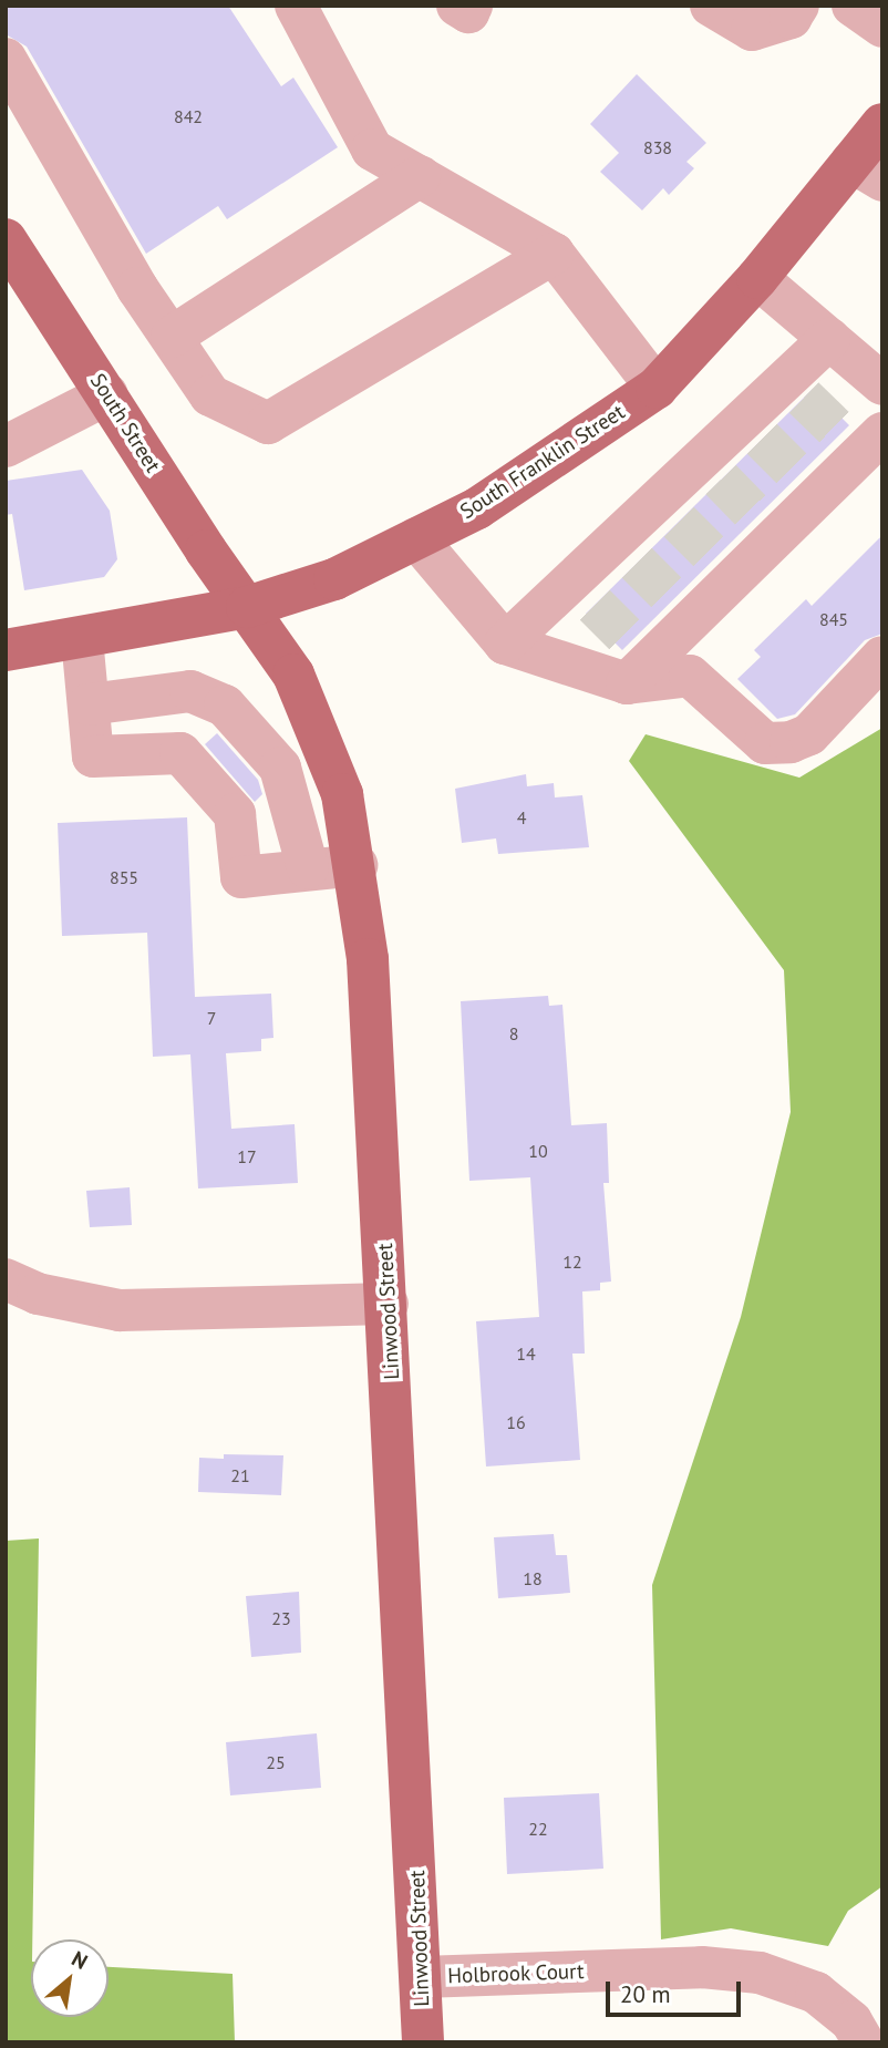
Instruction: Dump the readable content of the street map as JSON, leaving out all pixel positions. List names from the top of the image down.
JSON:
{
  "streets": {
    "main road": ["South Street", "South Franklin Street", "Linwood Street"],
    "street": ["Holbrook Court"]
  },
  "crossings": [
    ["South Street", "South Franklin Street"],
    ["South Street", "Linwood Street"],
    ["South Franklin Street", "Linwood Street"],
    ["Linwood Street", "Holbrook Court"]
  ],
  "house_numbers": [
    "842",
    "838",
    "845",
    "4",
    "855",
    "7",
    "8",
    "10",
    "17",
    "12",
    "14",
    "16",
    "21",
    "18",
    "23",
    "25",
    "22"
  ],
  "scale_bar": "20 m",
  "north": "top right"
}
